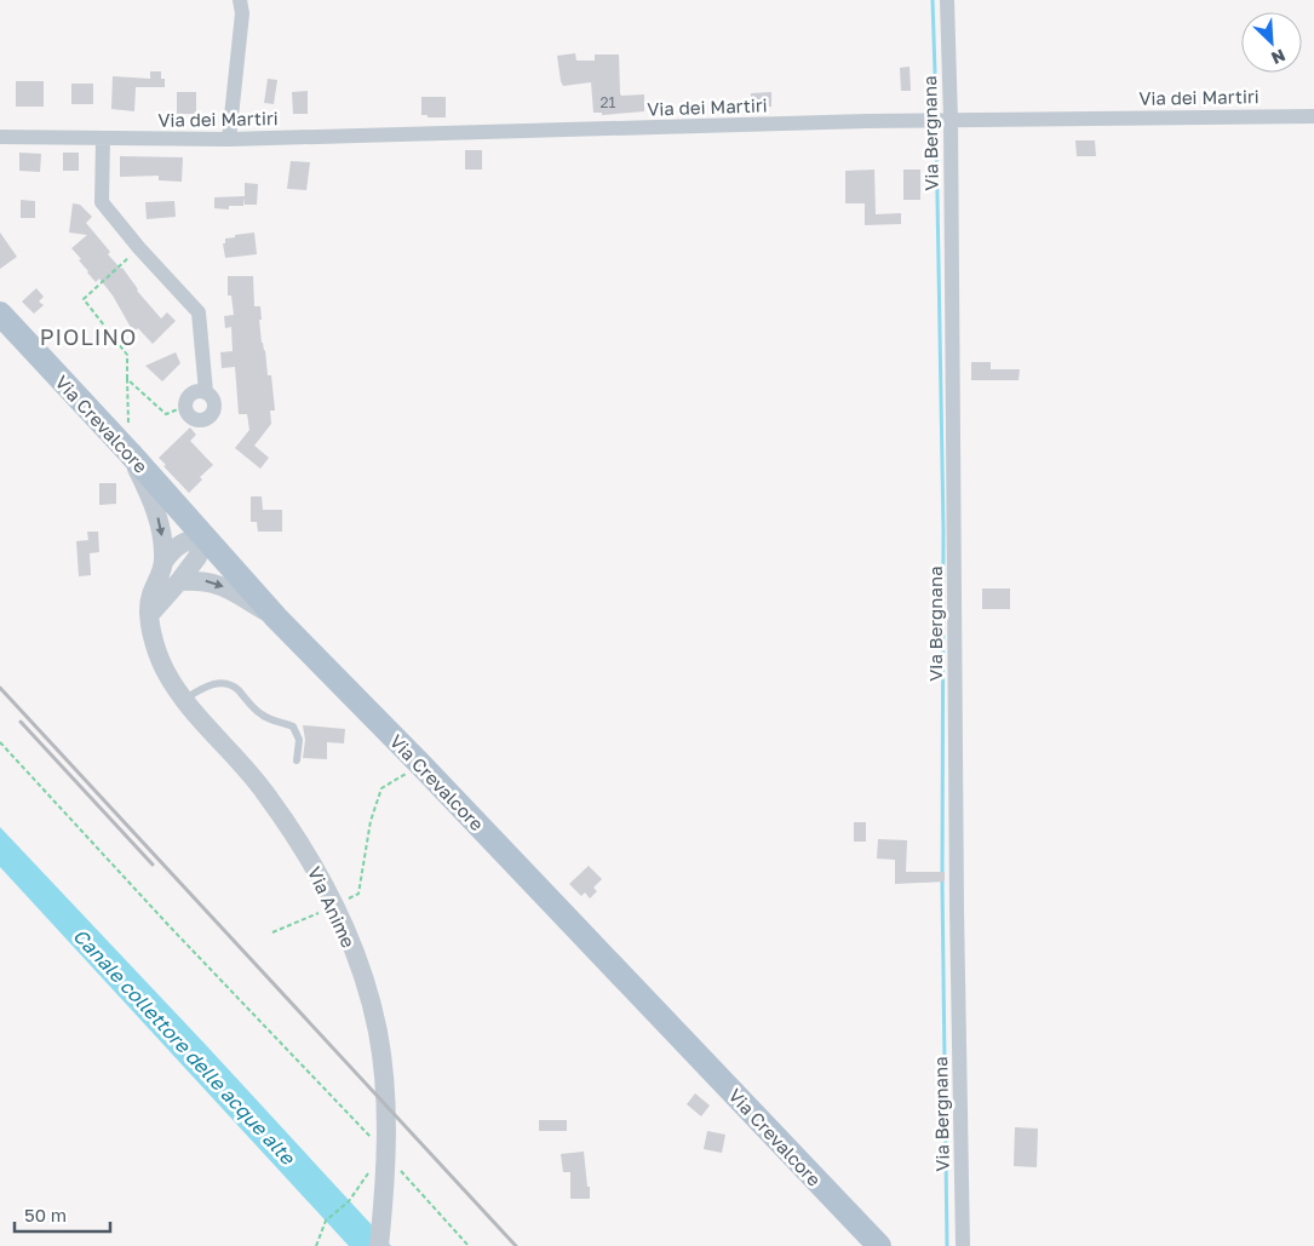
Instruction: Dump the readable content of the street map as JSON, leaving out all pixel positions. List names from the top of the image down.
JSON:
{
  "streets": {
    "main road": ["Via Crevalcore"],
    "street": ["Via dei Martiri", "Via Bergnana", "Via Anime"]
  },
  "crossings": [
    ["Via dei Martiri", "Via Bergnana"]
  ],
  "districts": ["PIOLINO"],
  "water": ["Canale collettore delle acque alte"],
  "house_numbers": ["21"],
  "scale_bar": "50 m",
  "north": "bottom right"
}
